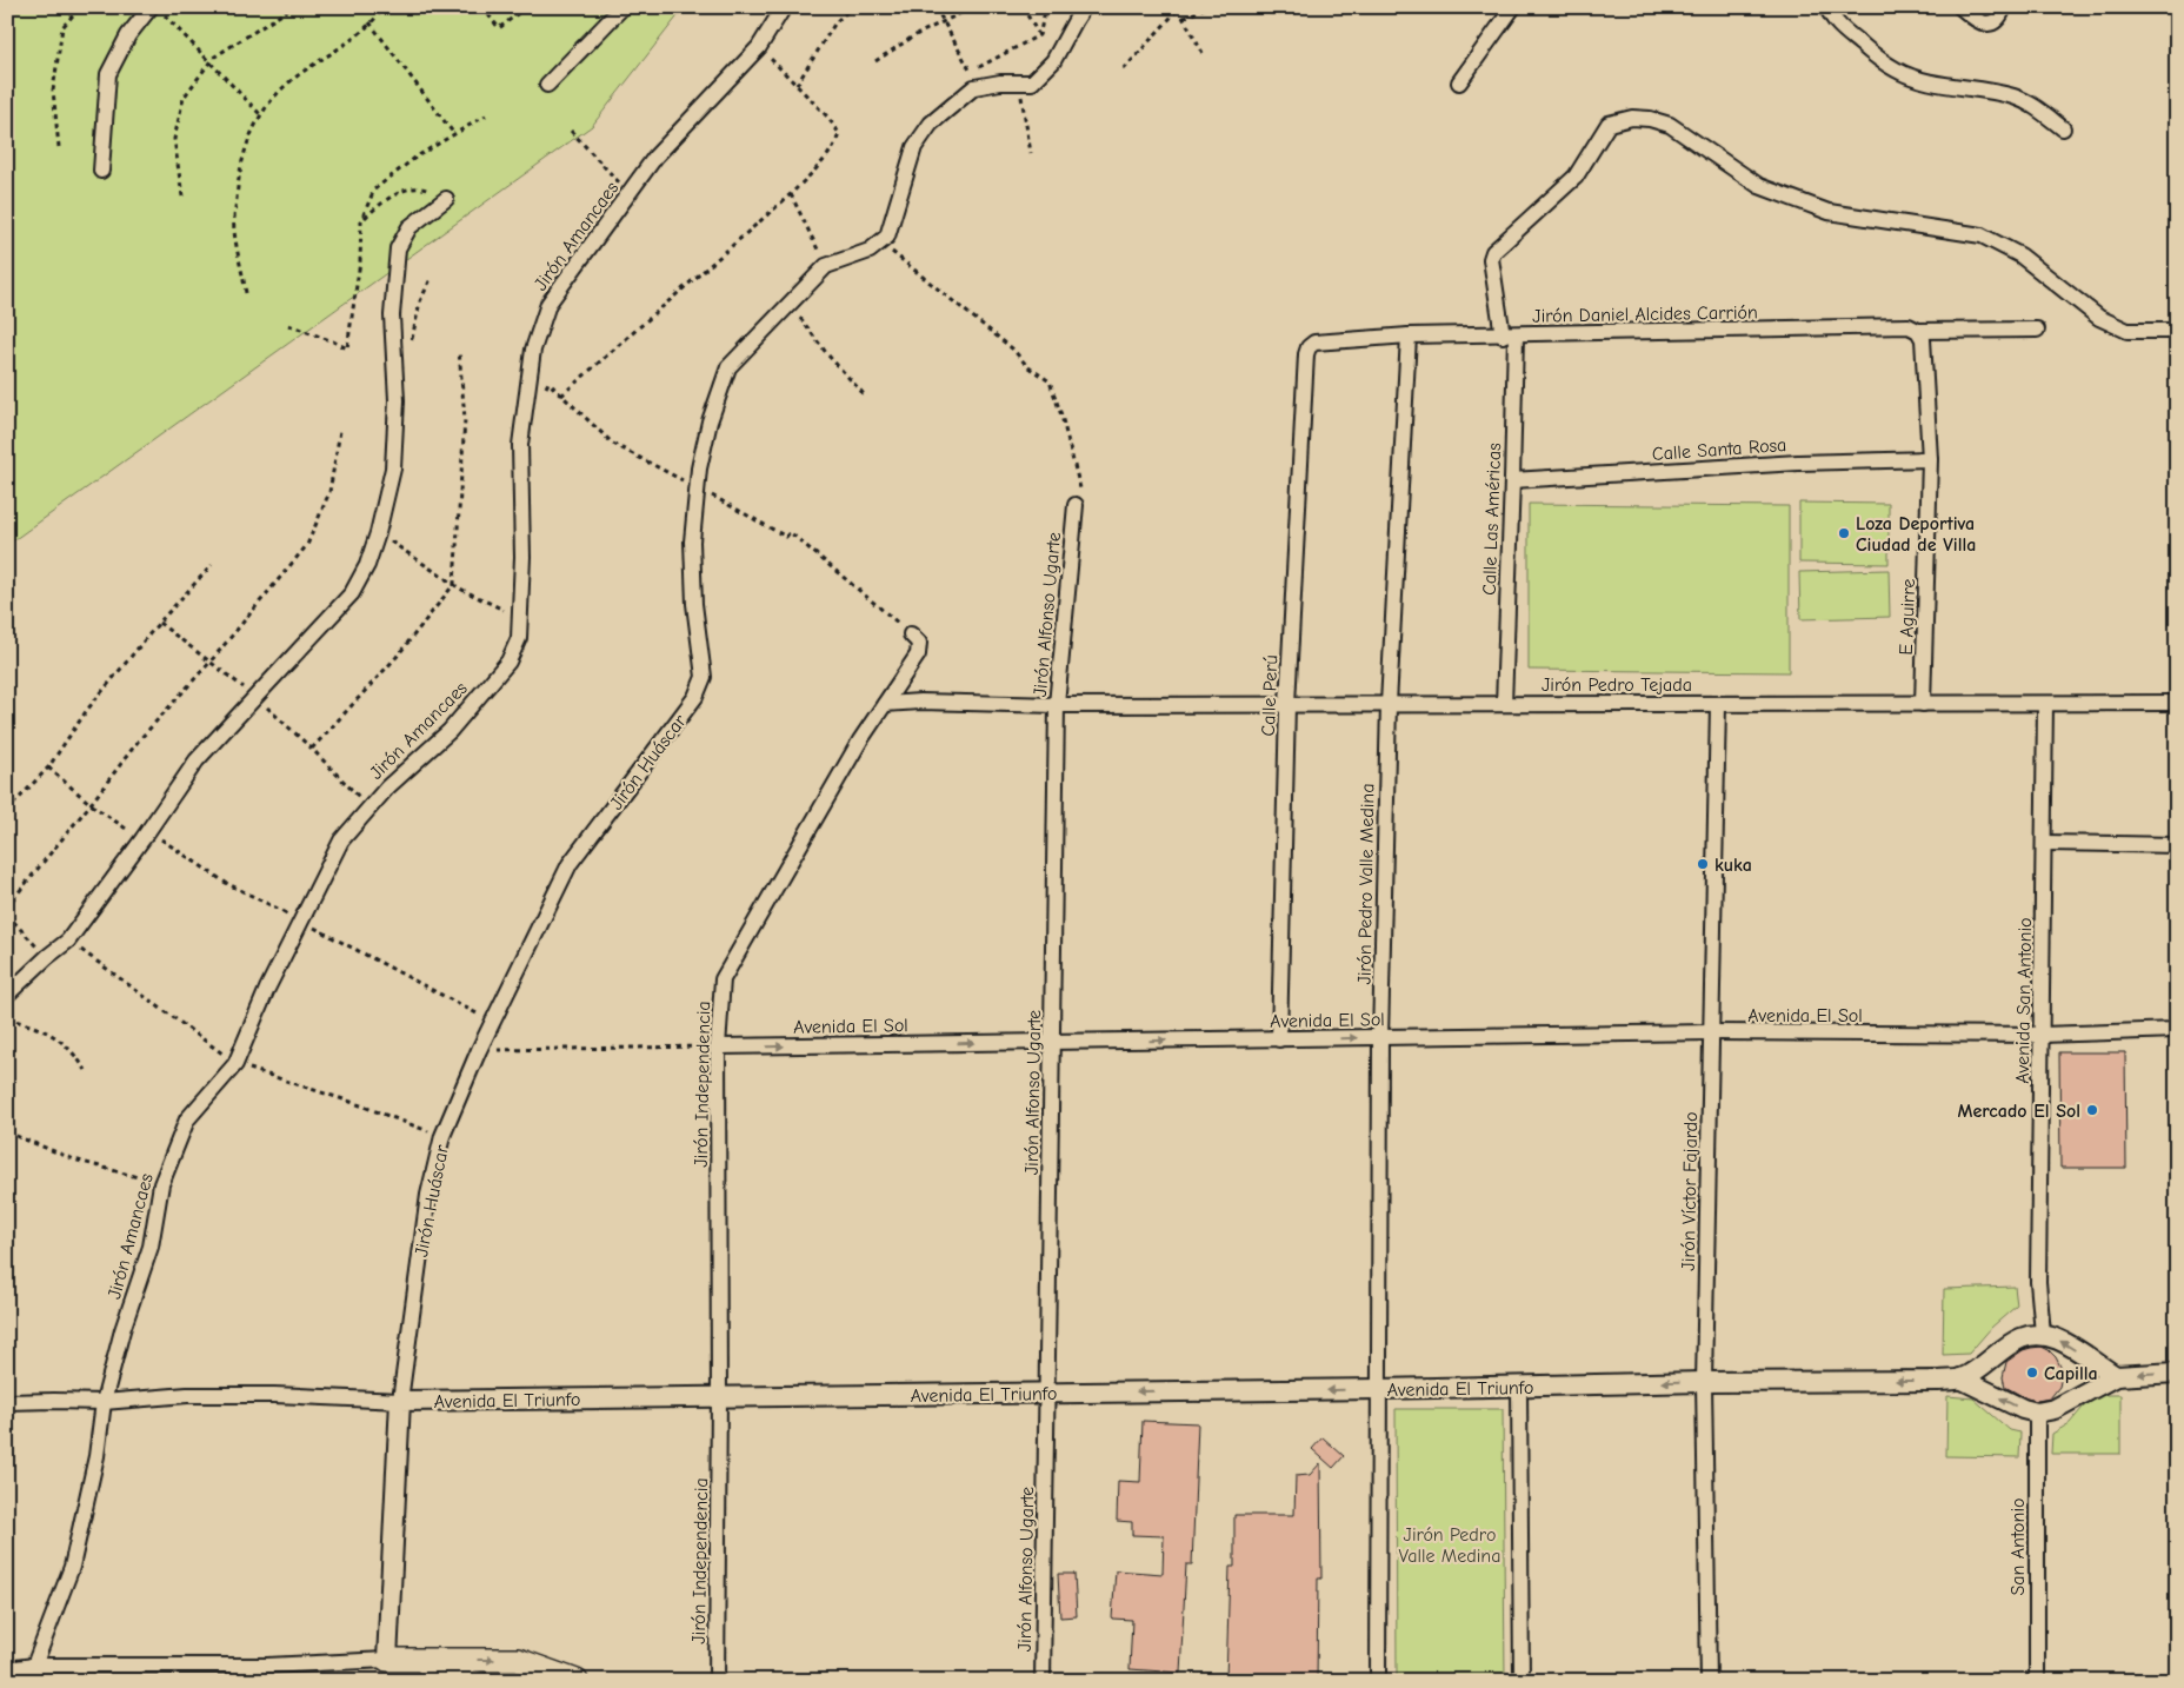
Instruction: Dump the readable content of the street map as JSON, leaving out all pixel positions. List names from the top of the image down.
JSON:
{
  "streets": {
    "street": [
      "Jirón Amancaes",
      "Jirón Daniel Alcides Carrión",
      "Calle Santa Rosa",
      "Calle Las Américas",
      "Jirón Alfonso Ugarte",
      "E Aguirre",
      "Jirón Pedro Tejada",
      "Calle Perú",
      "Jirón Huáscar",
      "Jirón Pedro Valle Medina",
      "Avenida San Antonio",
      "Avenida El Sol",
      "Jirón Independencia",
      "Jirón Víctor Fajardo",
      "Avenida El Triunfo",
      "San Antonio"
    ]
  },
  "crossings": [
    ["Jirón Amancaes", "Avenida El Triunfo"],
    ["Jirón Daniel Alcides Carrión", "Calle Las Américas"],
    ["Jirón Daniel Alcides Carrión", "E Aguirre"],
    ["Jirón Daniel Alcides Carrión", "Calle Perú"],
    ["Jirón Daniel Alcides Carrión", "Jirón Pedro Valle Medina"],
    ["Calle Santa Rosa", "Calle Las Américas"],
    ["Calle Santa Rosa", "E Aguirre"],
    ["Calle Las Américas", "Jirón Pedro Tejada"],
    ["Jirón Alfonso Ugarte", "Jirón Pedro Tejada"],
    ["Jirón Alfonso Ugarte", "Avenida El Sol"],
    ["Jirón Alfonso Ugarte", "Avenida El Triunfo"],
    ["E Aguirre", "Jirón Pedro Tejada"],
    ["Jirón Pedro Tejada", "Calle Perú"],
    ["Jirón Pedro Tejada", "Jirón Pedro Valle Medina"],
    ["Jirón Pedro Tejada", "Avenida San Antonio"],
    ["Jirón Pedro Tejada", "Jirón Víctor Fajardo"],
    ["Calle Perú", "Avenida El Sol"],
    ["Jirón Huáscar", "Avenida El Triunfo"],
    ["Jirón Pedro Valle Medina", "Avenida El Sol"],
    ["Jirón Pedro Valle Medina", "Avenida El Triunfo"],
    ["Avenida San Antonio", "Avenida El Sol"],
    ["Avenida El Sol", "Jirón Independencia"],
    ["Avenida El Sol", "Jirón Víctor Fajardo"],
    ["Jirón Independencia", "Avenida El Triunfo"],
    ["Jirón Víctor Fajardo", "Avenida El Triunfo"]
  ],
  "one_way": ["Avenida El Sol", "Avenida El Triunfo"],
  "parks": ["Jirón Pedro Valle Medina"],
  "places": [
    "Loza Deportiva Ciudad de Villa",
    "kuka",
    "Mercado El Sol",
    "Capilla"
  ]
}
